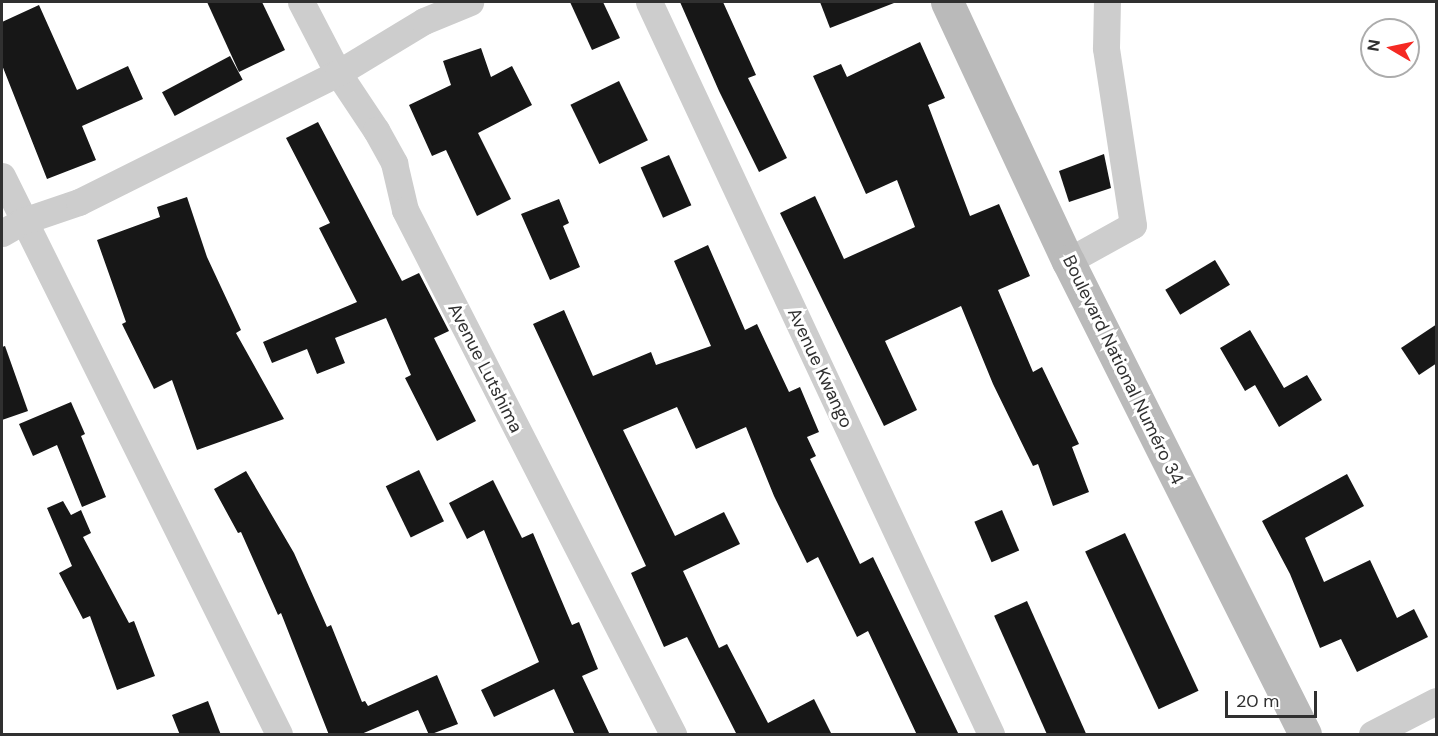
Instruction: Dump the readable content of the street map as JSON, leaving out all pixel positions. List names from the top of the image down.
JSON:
{
  "streets": {
    "main road": ["Boulevard National Numéro 34"],
    "street": ["Avenue Lutshima", "Avenue Kwango"]
  },
  "scale_bar": "20 m",
  "north": "left"
}
